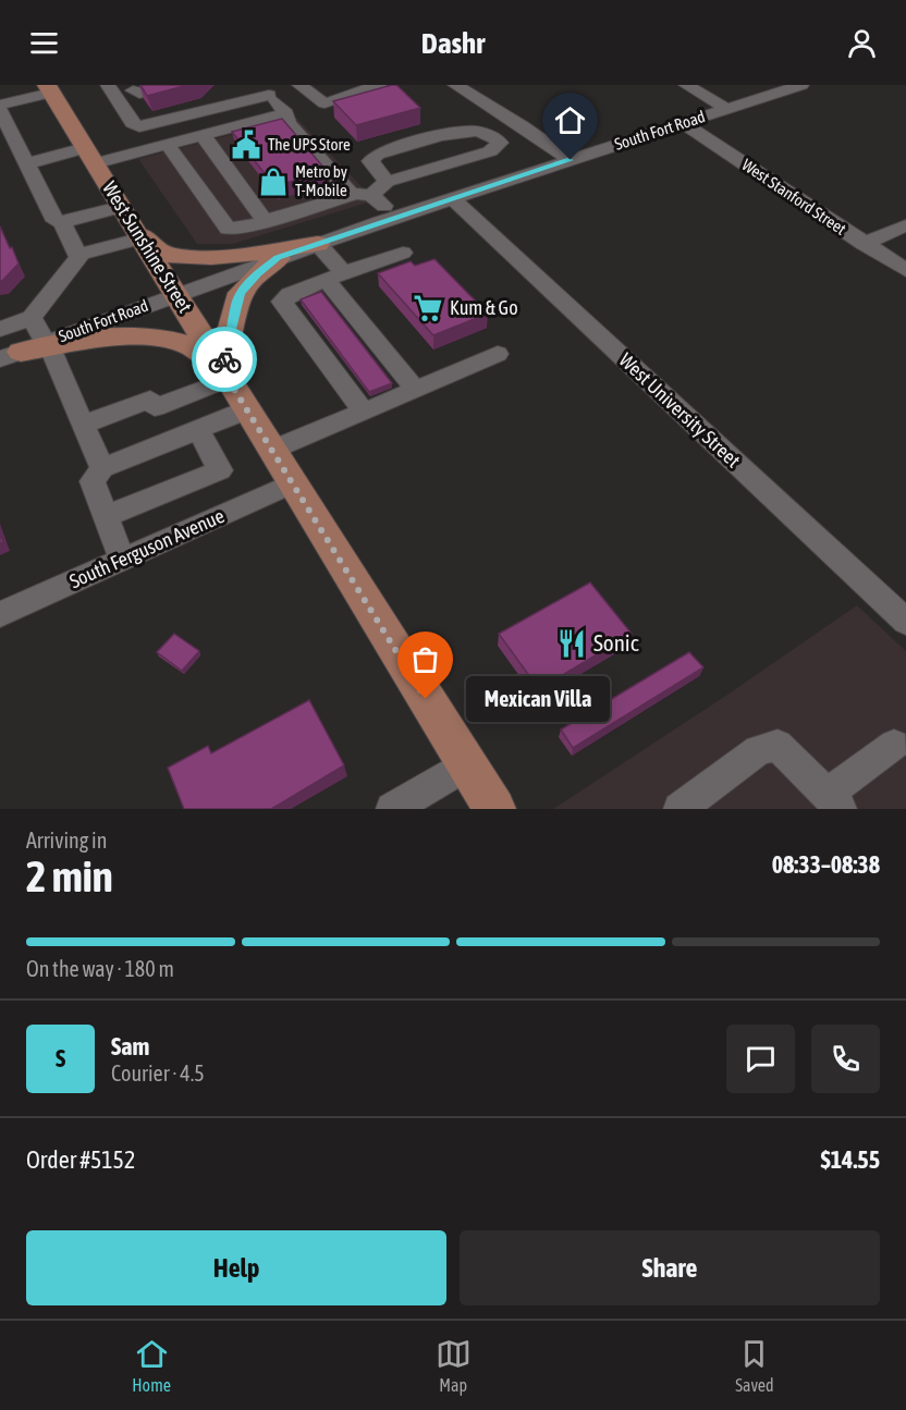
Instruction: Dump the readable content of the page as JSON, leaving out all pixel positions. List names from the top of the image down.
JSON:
{
  "streets": {
    "main road": ["West Sunshine Street"],
    "street": [
      "South Fort Road",
      "West Stanford Street",
      "West University Street",
      "South Ferguson Avenue"
    ]
  },
  "crossings": [
    ["South Fort Road", "West Stanford Street"],
    ["South Fort Road", "West Sunshine Street"],
    ["South Fort Road", "West University Street"],
    ["West Sunshine Street", "South Ferguson Avenue"]
  ],
  "places": {
    "public building": ["The UPS Store"],
    "shop": ["Metro by T-Mobile"],
    "supermarket": ["Kum & Go"],
    "restaurant": ["Sonic"],
    "other": ["Mexican Villa"]
  },
  "page": {
    "header": "Dashr",
    "bubble": "Mexican Villa",
    "heading": ["2 min", "Arriving in", "08:33–08:38"],
    "panel": [
      "Sam",
      "Courier · 4.5",
      "Order #5152",
      "$14.55"
    ],
    "bar": "On the way · 180 m",
    "round": "S",
    "buttons": ["Help", "Share"],
    "tabs": ["Home", "Map", "Saved"]
  }
}
